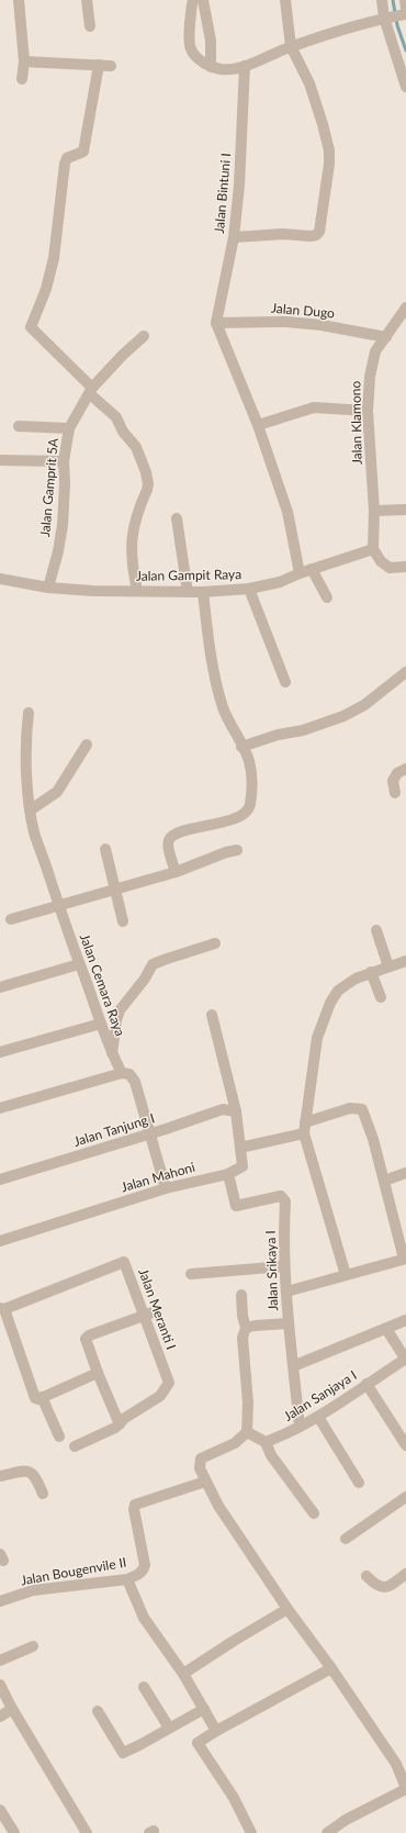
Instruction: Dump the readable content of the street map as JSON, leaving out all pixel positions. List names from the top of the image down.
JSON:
{
  "streets": {
    "street": [
      "Jalan Bintuni I",
      "Jalan Dugo",
      "Jalan Klamono",
      "Jalan Gamprit 5A",
      "Jalan Gampit Raya",
      "Jalan Cemara Raya",
      "Jalan Tanjung I",
      "Jalan Mahoni",
      "Jalan Srikaya I",
      "Jalan Meranti I",
      "Jalan Sanjaya I",
      "Jalan Bougenvile II"
    ]
  },
  "crossings": [
    ["Jalan Bintuni I", "Jalan Dugo"],
    ["Jalan Dugo", "Jalan Klamono"],
    ["Jalan Klamono", "Jalan Gampit Raya"],
    ["Jalan Gamprit 5A", "Jalan Gampit Raya"],
    ["Jalan Mahoni", "Jalan Srikaya I"],
    ["Jalan Srikaya I", "Jalan Sanjaya I"]
  ]
}
